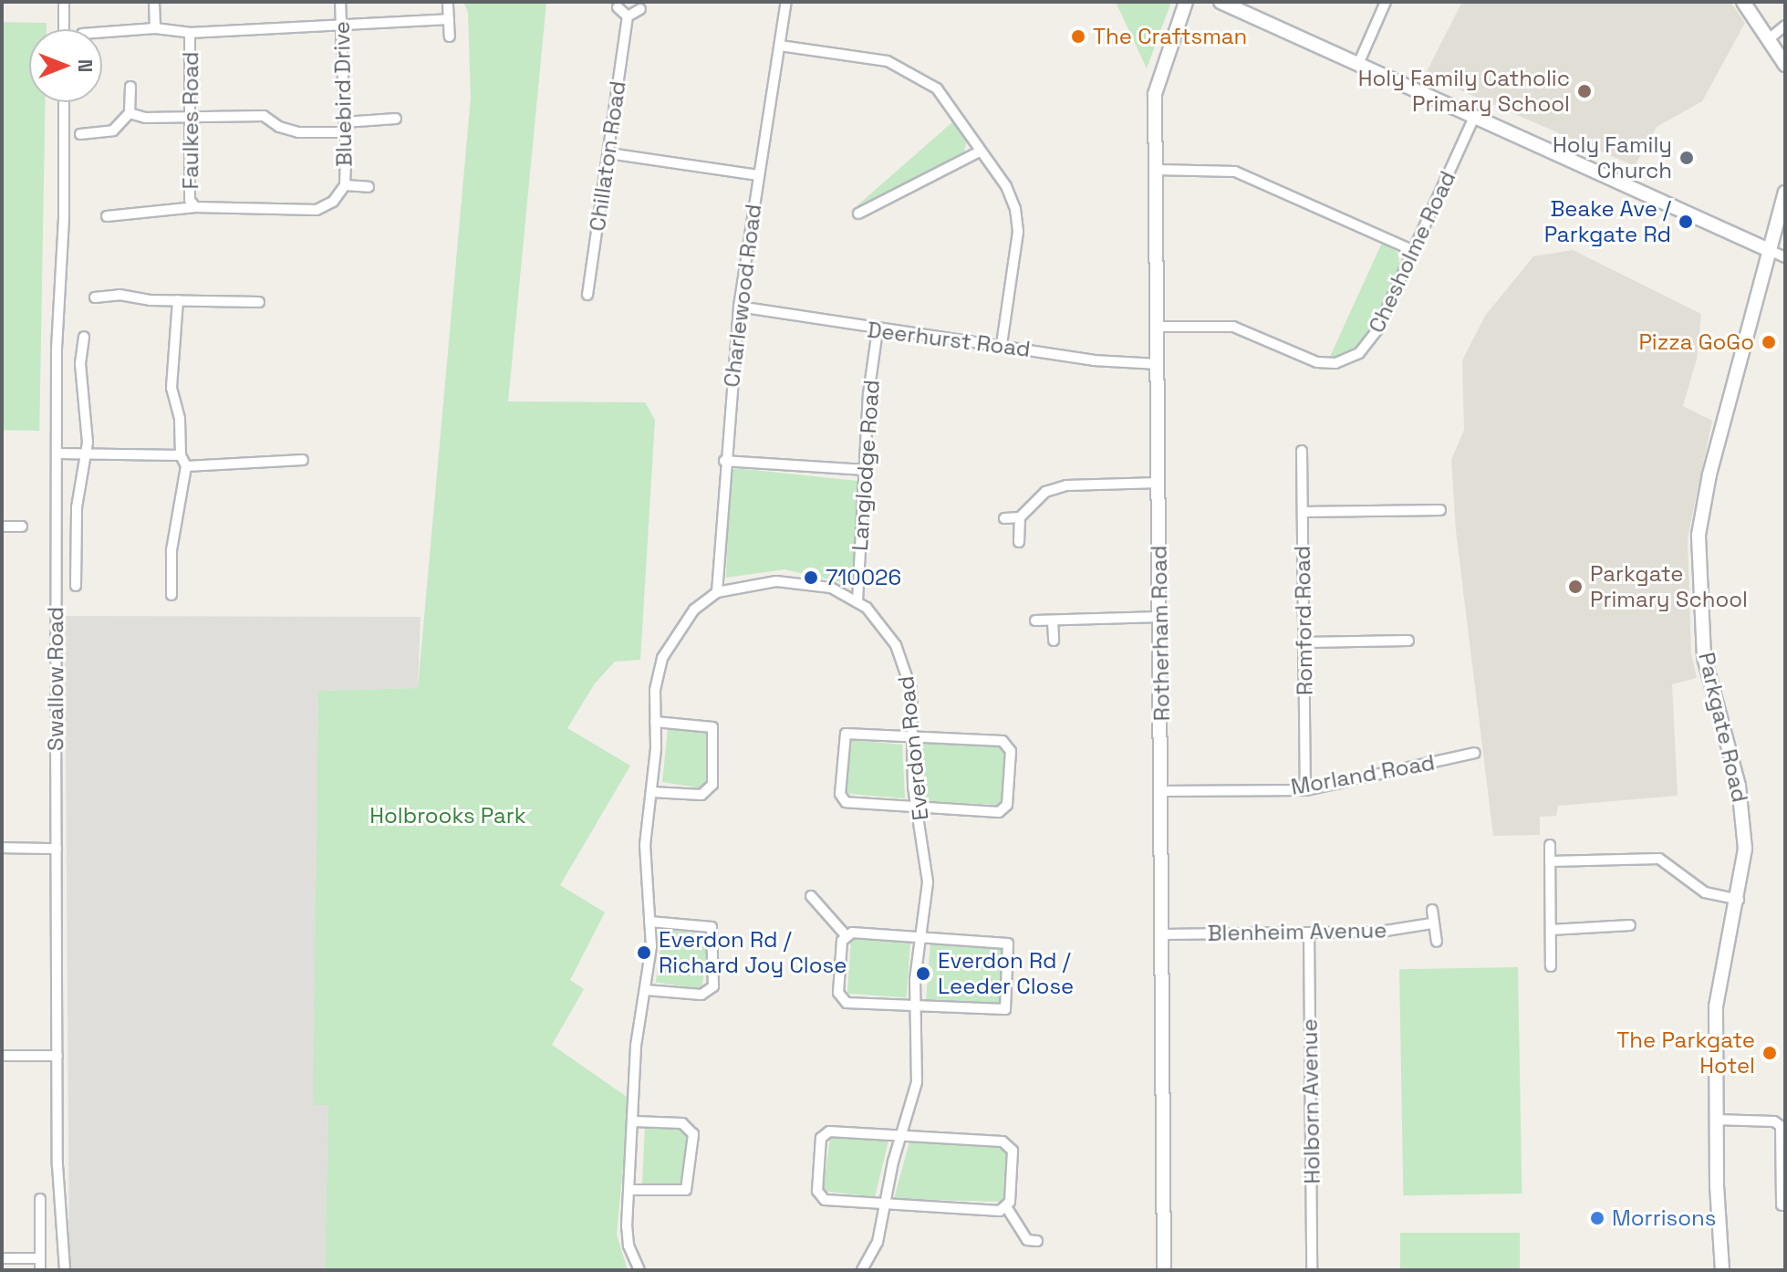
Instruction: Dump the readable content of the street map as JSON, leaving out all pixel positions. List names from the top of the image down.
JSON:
{
  "streets": {
    "street": [
      "Bluebird Drive",
      "Faulkes Road",
      "Chillaton Road",
      "Chesholme Road",
      "Charlewood Road",
      "Deerhurst Road",
      "Langlodge Road",
      "Romford Road",
      "Rotherham Road",
      "Swallow Road",
      "Parkgate Road",
      "Everdon Road",
      "Morland Road",
      "Blenheim Avenue",
      "Holborn Avenue"
    ]
  },
  "crossings": [
    ["Bluebird Drive", "Faulkes Road"],
    ["Chesholme Road", "Rotherham Road"],
    ["Charlewood Road", "Deerhurst Road"],
    ["Charlewood Road", "Everdon Road"],
    ["Deerhurst Road", "Langlodge Road"],
    ["Deerhurst Road", "Rotherham Road"],
    ["Langlodge Road", "Everdon Road"],
    ["Romford Road", "Morland Road"],
    ["Rotherham Road", "Morland Road"],
    ["Rotherham Road", "Blenheim Avenue"],
    ["Blenheim Avenue", "Holborn Avenue"]
  ],
  "parks": ["Holbrooks Park"],
  "places": [
    "The Craftsman",
    "Holy Family Catholic Primary School",
    "Holy Family Church",
    "Beake Ave / Parkgate Rd",
    "Pizza GoGo",
    "710026",
    "Parkgate Primary School",
    "Everdon Rd / Richard Joy Close",
    "Everdon Rd / Leeder Close",
    "The Parkgate Hotel",
    "Morrisons"
  ],
  "north": "right"
}
